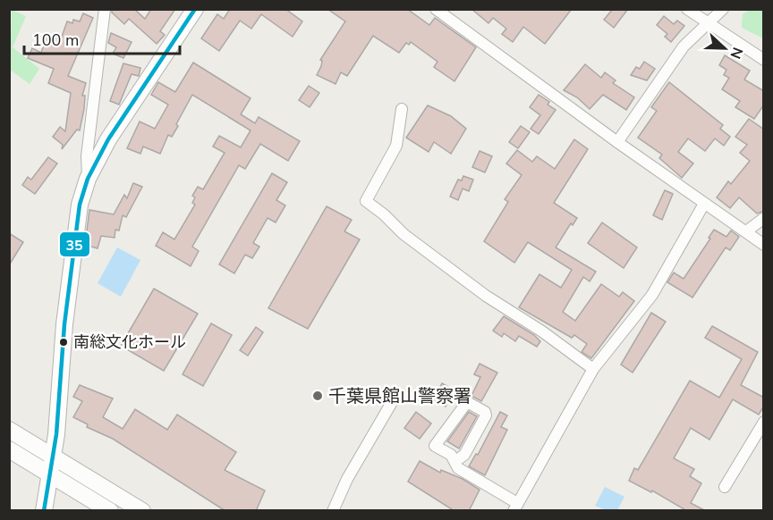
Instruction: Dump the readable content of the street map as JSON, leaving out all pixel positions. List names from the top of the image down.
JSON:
{
  "places": ["南総文化ホール", "千葉県館山警察署"],
  "lines": ["transit line 35"],
  "scale_bar": "100 m",
  "north": "right"
}
